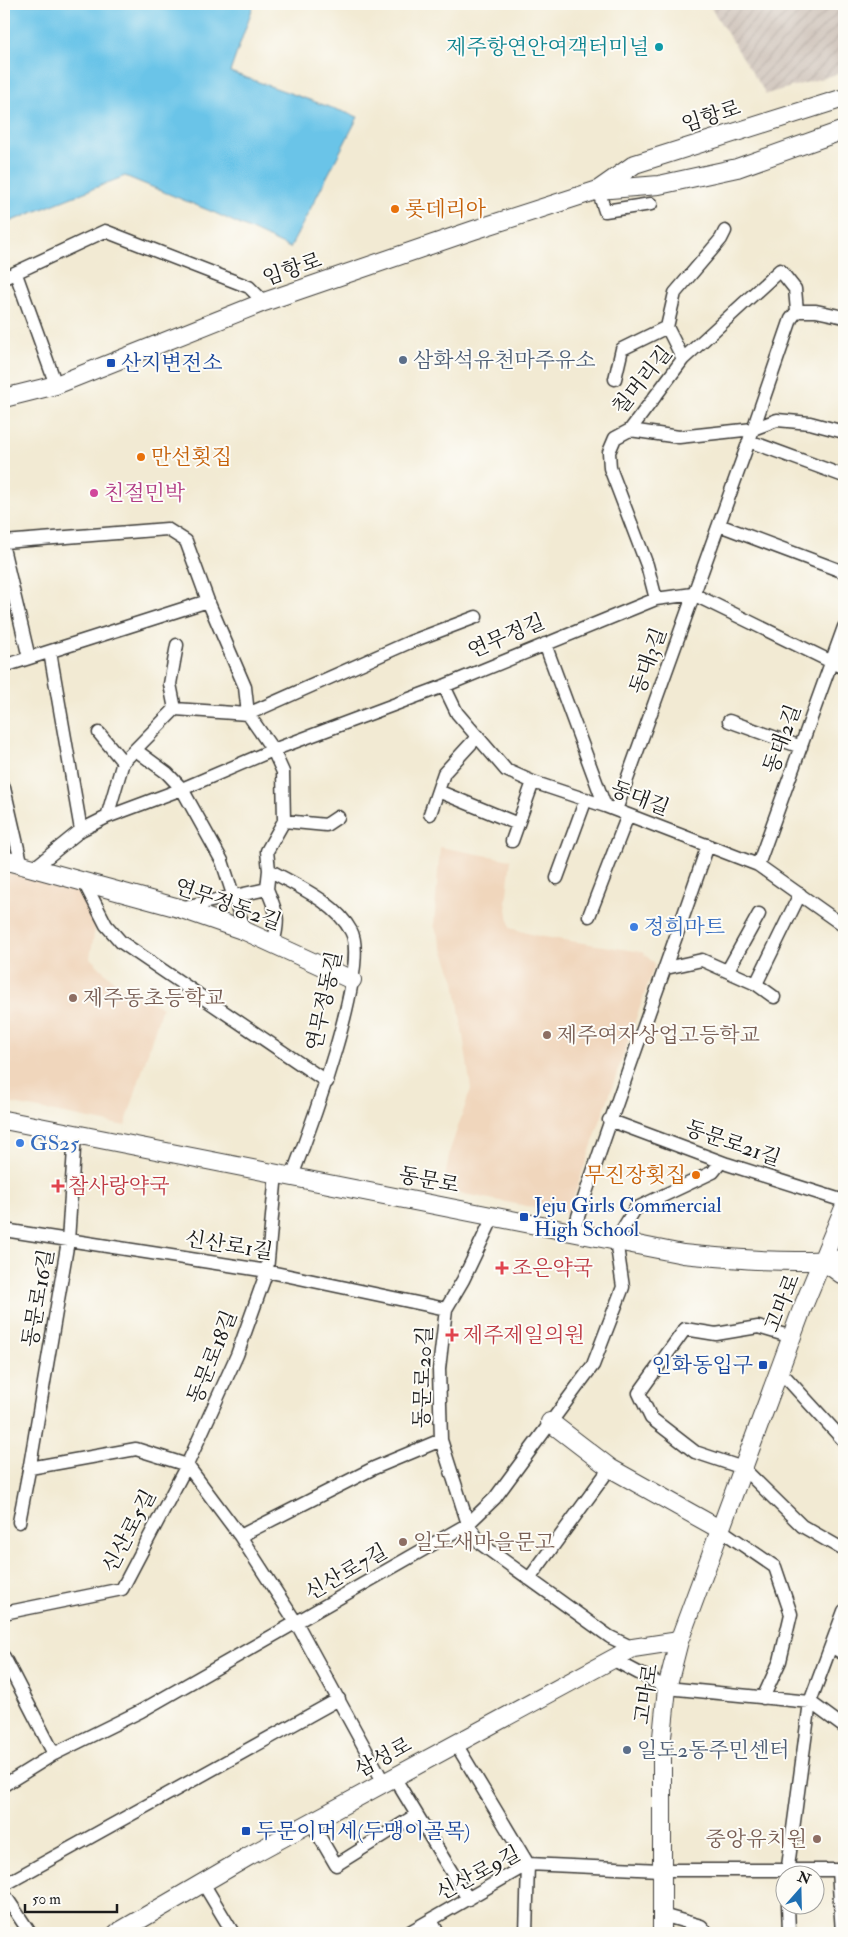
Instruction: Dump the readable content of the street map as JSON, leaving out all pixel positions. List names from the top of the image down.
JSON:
{
  "streets": {
    "main road": [
      "임항로",
      "연무정동2길",
      "동문로",
      "고마로",
      "삼성로"
    ],
    "street": [
      "칠머리길",
      "연무정길",
      "동대3길",
      "동대2길",
      "동대길",
      "연무정동길",
      "동문로21길",
      "신산로1길",
      "동문로16길",
      "동문로18길",
      "동문로20길",
      "신산로5길",
      "신산로7길",
      "신산로9길"
    ]
  },
  "crossings": [
    ["칠머리길", "연무정길"],
    ["칠머리길", "동대3길"],
    ["연무정길", "동대3길"],
    ["연무정길", "동대길"],
    ["연무정길", "연무정동2길"],
    ["동대3길", "동대길"],
    ["동대2길", "동대길"],
    ["연무정동2길", "연무정동길"],
    ["연무정동길", "동문로"],
    ["연무정동길", "동문로18길"],
    ["동문로", "동문로16길"],
    ["동문로", "고마로"],
    ["동문로", "동문로18길"],
    ["동문로", "동문로20길"],
    ["동문로", "신산로7길"],
    ["신산로1길", "동문로16길"],
    ["신산로1길", "동문로18길"],
    ["신산로1길", "동문로20길"],
    ["고마로", "삼성로"],
    ["고마로", "신산로9길"],
    ["동문로18길", "신산로5길"],
    ["동문로20길", "신산로7길"],
    ["동문로20길", "삼성로"]
  ],
  "places": {
    "other": [
      "제주항연안여객터미널",
      "롯데리아",
      "삼화석유천마주유소",
      "만선횟집",
      "친절민박",
      "정희마트",
      "제주동초등학교",
      "제주여자상업고등학교",
      "GS25",
      "무진장횟집",
      "일도새마을문고",
      "일도2동주민센터",
      "중앙유치원"
    ],
    "transit": [
      "산지변전소",
      "Jeju Girls Commercial High School",
      "인화동입구",
      "두문이머세(두맹이골목)"
    ],
    "health": ["참사랑약국", "조은약국", "제주제일의원"]
  },
  "scale_bar": "50 m",
  "north": "top"
}
